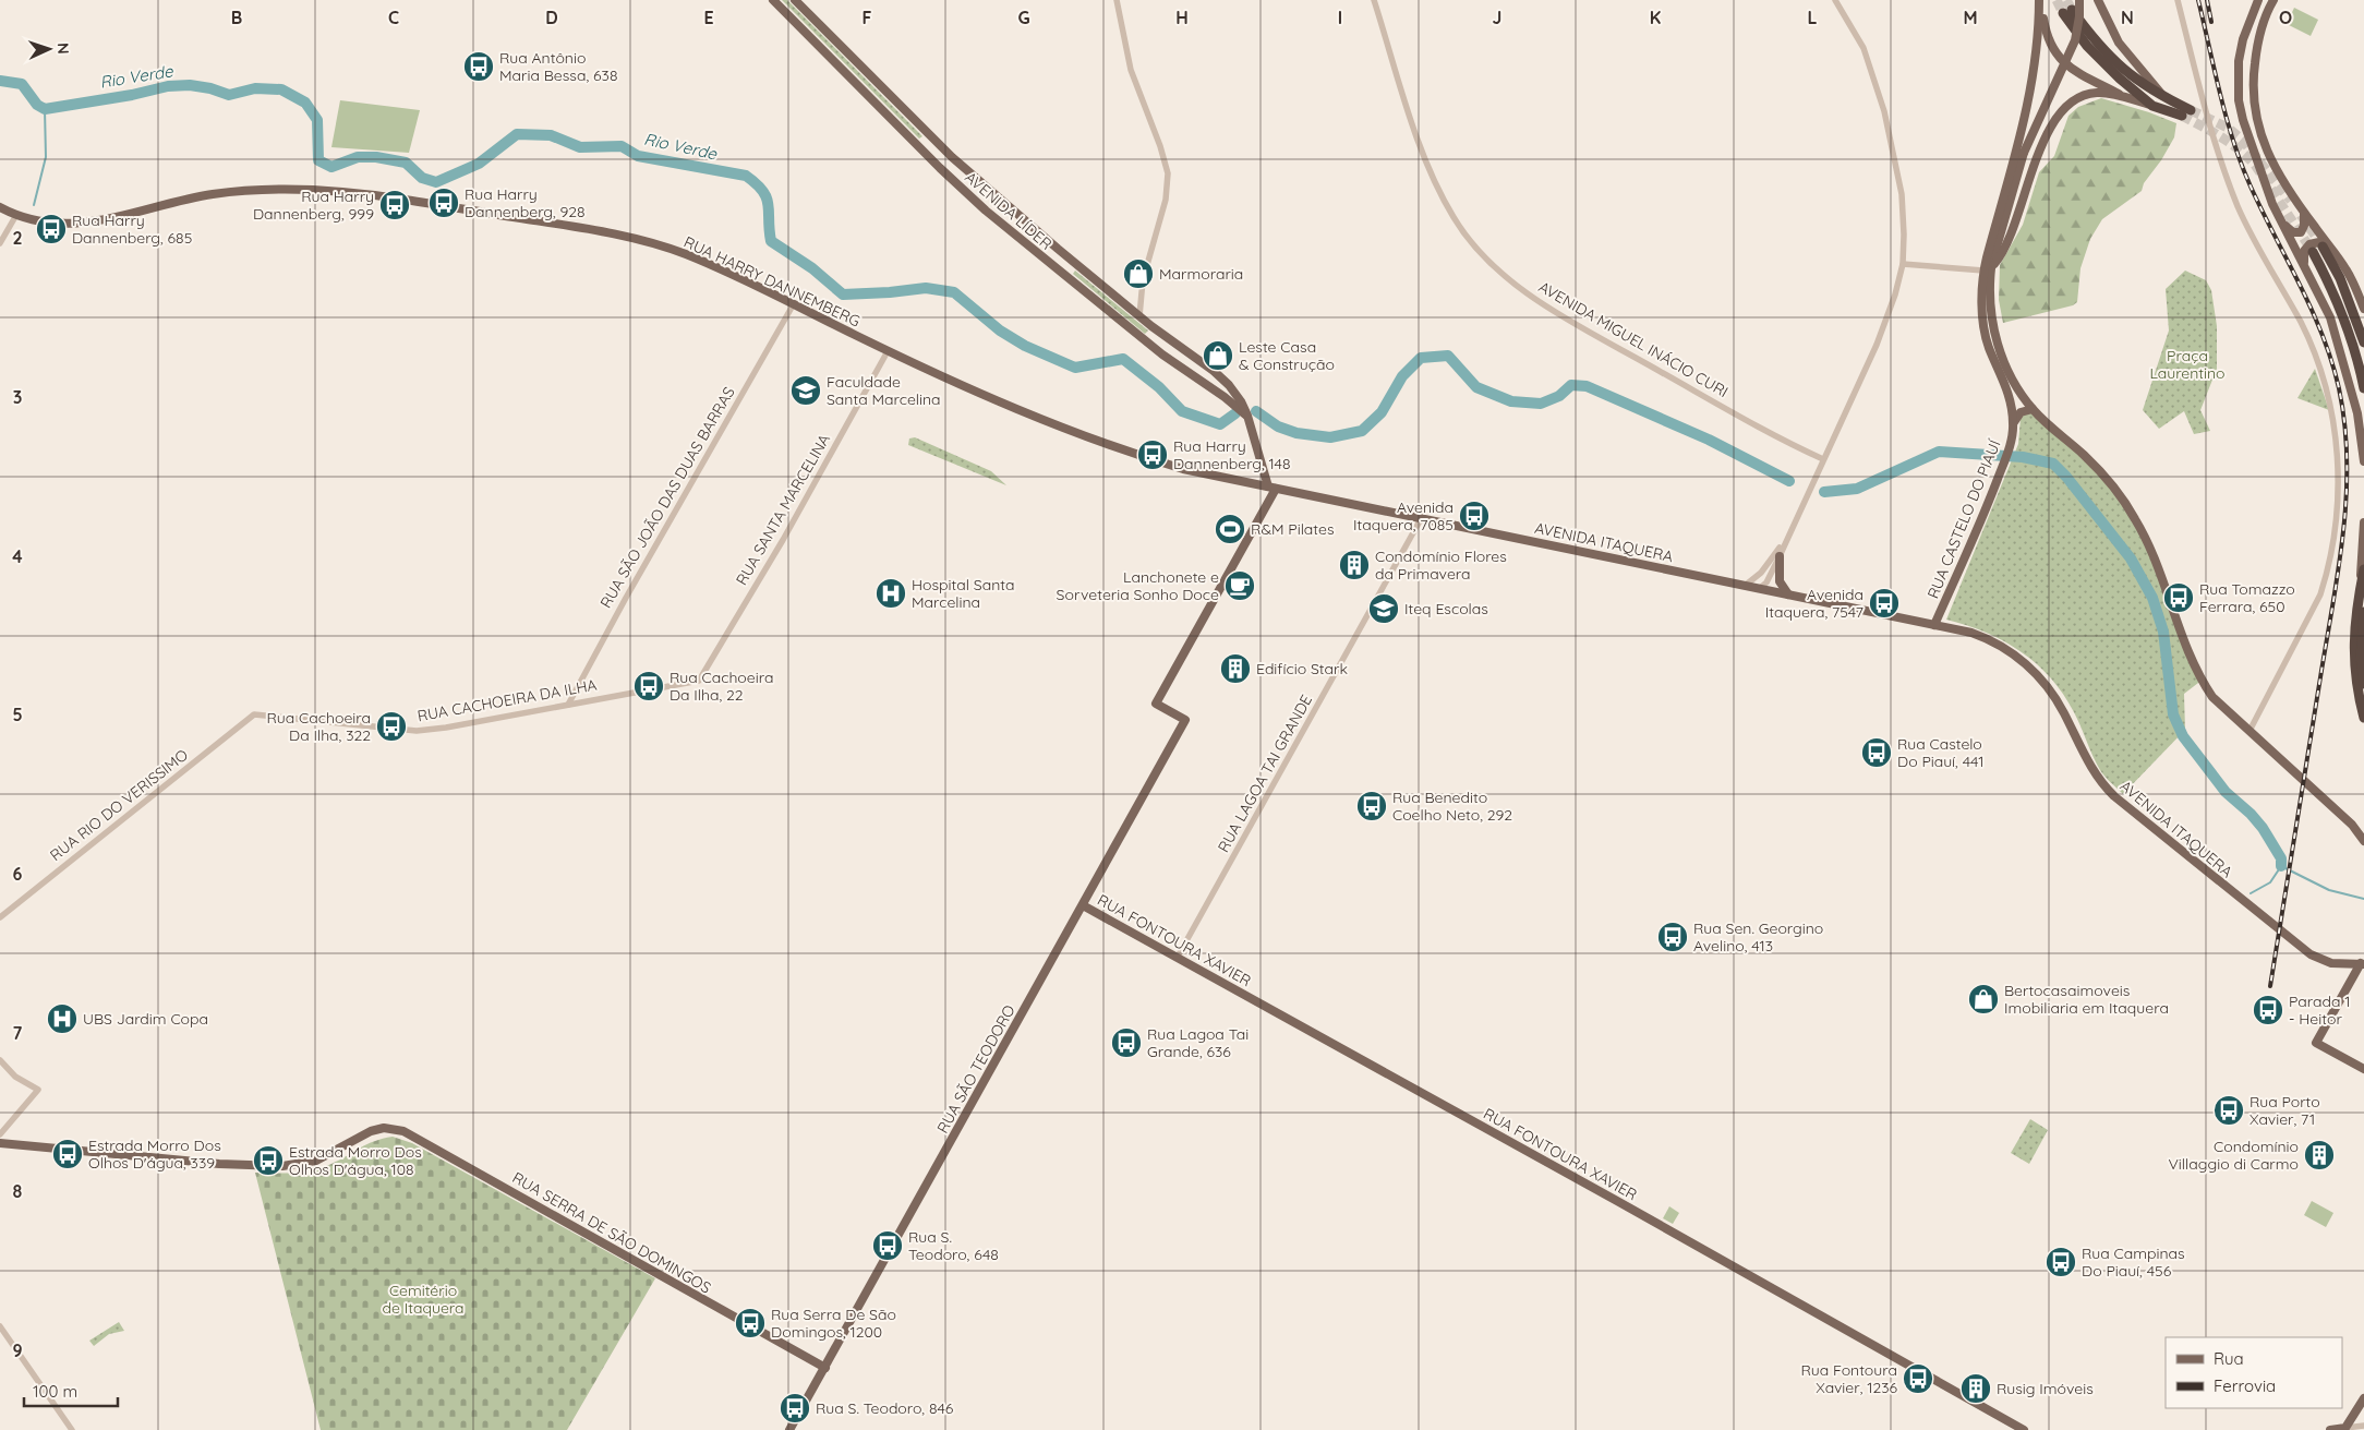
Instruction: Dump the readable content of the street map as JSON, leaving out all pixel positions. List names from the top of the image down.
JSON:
{
  "streets": {
    "main road": [
      "AVENIDA LÍDER",
      "RUA HARRY DANNEMBERG",
      "RUA CASTELO DO PIAUÍ",
      "AVENIDA ITAQUERA",
      "RUA FONTOURA XAVIER",
      "RUA SÃO TEODORO",
      "RUA SERRA DE SÃO DOMINGOS"
    ],
    "street": [
      "AVENIDA MIGUEL INÁCIO CURI",
      "RUA SÃO JOÃO DAS DUAS BARRAS",
      "RUA SANTA MARCELINA",
      "RUA CACHOEIRA DA ILHA",
      "RUA LAGOA TAI GRANDE",
      "RUA RIO DO VERISSIMO"
    ]
  },
  "crossings": [
    ["RUA HARRY DANNEMBERG", "RUA SÃO JOÃO DAS DUAS BARRAS"],
    ["RUA HARRY DANNEMBERG", "RUA SANTA MARCELINA"],
    ["RUA HARRY DANNEMBERG", "AVENIDA ITAQUERA"],
    ["RUA HARRY DANNEMBERG", "RUA SÃO TEODORO"],
    ["RUA SÃO JOÃO DAS DUAS BARRAS", "RUA CACHOEIRA DA ILHA"],
    ["RUA SANTA MARCELINA", "RUA CACHOEIRA DA ILHA"],
    ["RUA CASTELO DO PIAUÍ", "AVENIDA ITAQUERA"],
    ["AVENIDA ITAQUERA", "RUA LAGOA TAI GRANDE"],
    ["AVENIDA ITAQUERA", "RUA SÃO TEODORO"],
    ["RUA CACHOEIRA DA ILHA", "RUA RIO DO VERISSIMO"],
    ["RUA LAGOA TAI GRANDE", "RUA FONTOURA XAVIER"],
    ["RUA FONTOURA XAVIER", "RUA SÃO TEODORO"],
    ["RUA SÃO TEODORO", "RUA SERRA DE SÃO DOMINGOS"]
  ],
  "water": ["Rio Verde"],
  "parks": ["Praça Laurentino", "Cemitério de Itaquera"],
  "places": {
    "bus stop": [
      "Rua Antônio Maria Bessa, 638",
      "Rua Harry Dannenberg, 928",
      "Rua Harry Dannenberg, 999",
      "Rua Harry Dannenberg, 685",
      "Rua Harry Dannenberg, 148",
      "Avenida Itaquera, 7085",
      "Rua Tomazzo Ferrara, 650",
      "Avenida Itaquera, 7547",
      "Rua Cachoeira Da Ilha, 22",
      "Rua Cachoeira Da Ilha, 322",
      "Rua Castelo Do Piauí, 441",
      "Rua Benedito Coelho Neto, 292",
      "Rua Sen. Georgino Avelino, 413",
      "Parada 1 - Heitor",
      "Rua Lagoa Tai Grande, 636",
      "Rua Porto Xavier, 71",
      "Estrada Morro Dos Olhos D'água, 339",
      "Estrada Morro Dos Olhos D'água, 108",
      "Rua S. Teodoro, 648",
      "Rua Campinas Do Piauí, 456",
      "Rua Serra De São Domingos, 1200",
      "Rua Fontoura Xavier, 1236",
      "Rua S. Teodoro, 846"
    ],
    "shop": ["Marmoraria", "Leste Casa & Construção", "Bertocasaimoveis Imobiliaria em Itaquera"],
    "school or university": ["Faculdade Santa Marcelina", "Iteq Escolas"],
    "sports": ["R&M Pilates"],
    "building": [
      "Condomínio Flores da Primavera",
      "Edifício Stark",
      "Condomínio Villaggio di Carmo",
      "Rusig Imóveis"
    ],
    "cafe": ["Lanchonete e Sorveteria Sonho Doce"],
    "hospital": ["Hospital Santa Marcelina", "UBS Jardim Copa"]
  },
  "legend": ["Rua", "Ferrovia"],
  "scale_bar": "100 m",
  "north": "right",
  "grid": {
    "columns": [
      "B",
      "C",
      "D",
      "E",
      "F",
      "G",
      "H",
      "I",
      "J",
      "K",
      "L",
      "M",
      "N",
      "O"
    ],
    "rows": [
      "2",
      "3",
      "4",
      "5",
      "6",
      "7",
      "8",
      "9"
    ]
  }
}
